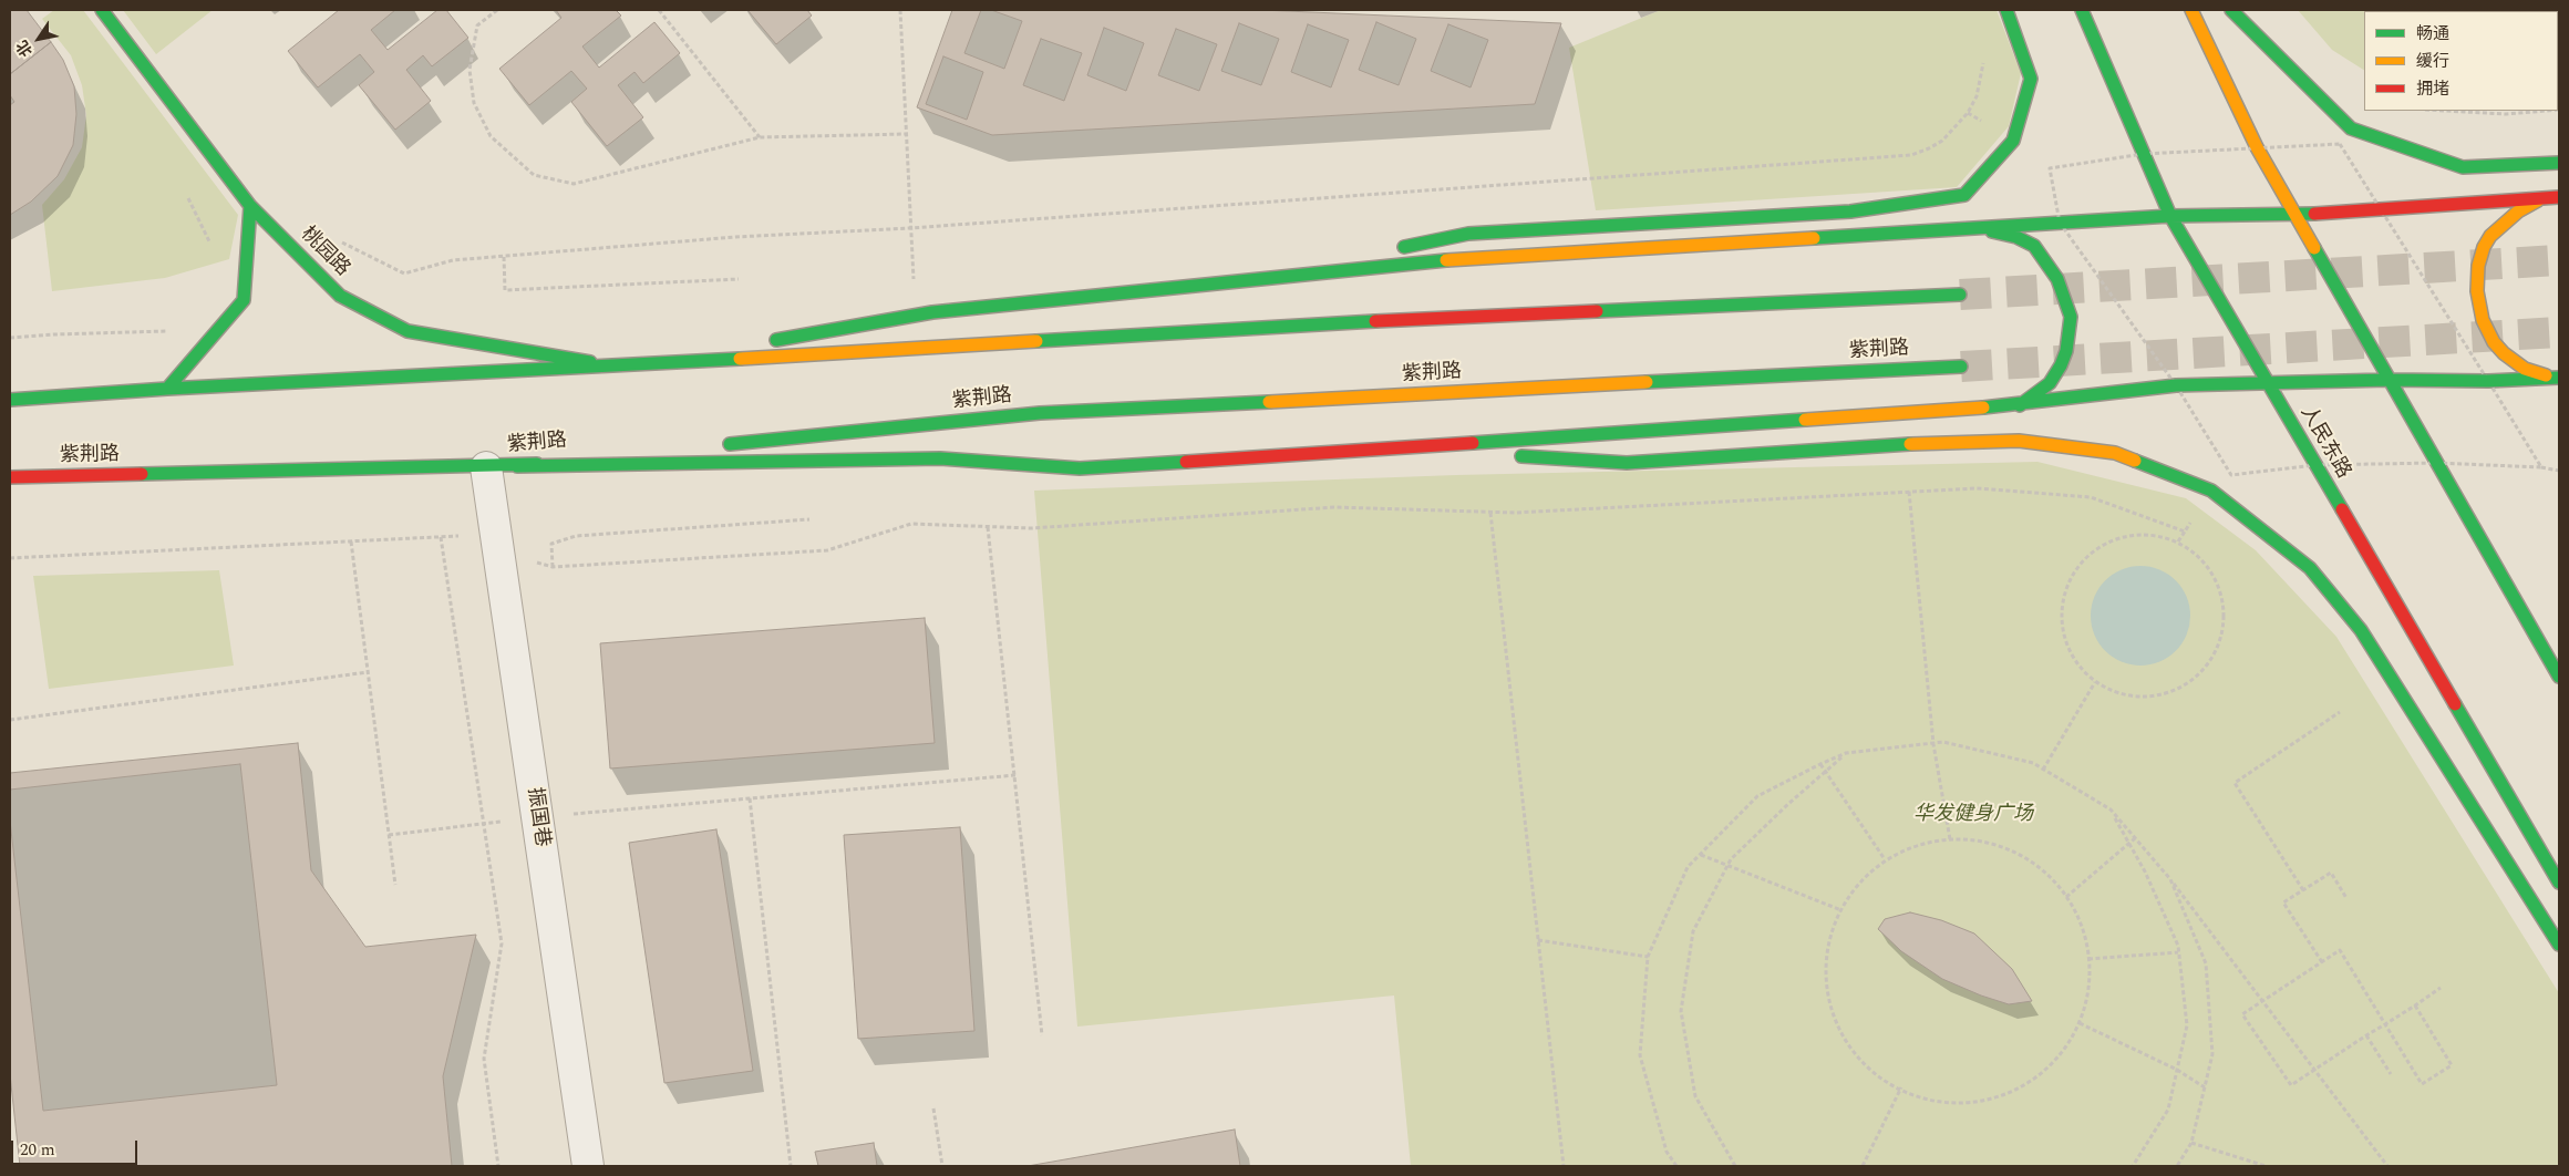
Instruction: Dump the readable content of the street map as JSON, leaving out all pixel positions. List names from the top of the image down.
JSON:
{
  "streets": {
    "main road": ["桃园路", "紫荆路", "人民东路"],
    "street": ["振国巷"]
  },
  "crossings": [
    ["紫荆路", "振国巷"]
  ],
  "parks": ["华发健身广场"],
  "legend": ["畅通", "缓行", "拥堵"],
  "scale_bar": "20 m",
  "north": "bottom left"
}
